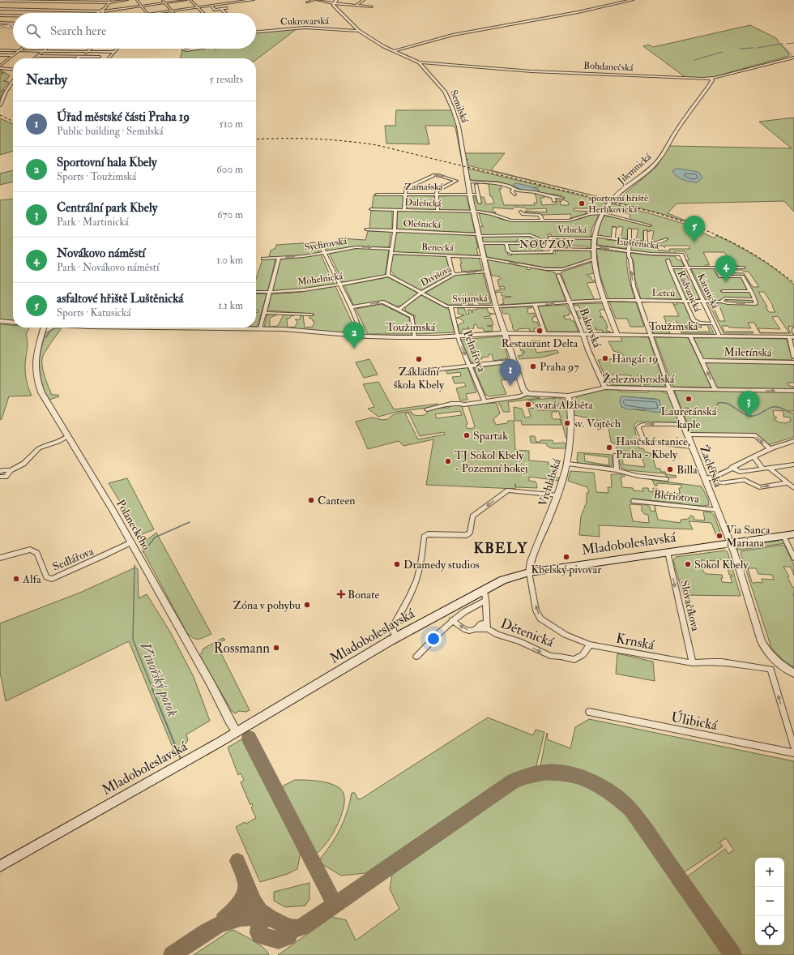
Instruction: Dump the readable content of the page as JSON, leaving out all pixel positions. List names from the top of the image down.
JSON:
{
  "streets": {
    "main road": ["Mladoboleslavská"],
    "street": [
      "Cukrovarská",
      "Bohdanečská",
      "Semilská",
      "Jilemnická",
      "Zamašská",
      "Dalešická",
      "Olešnická",
      "Vrbická",
      "Luštěnická",
      "Sychrovská",
      "Benecká",
      "Divišova",
      "Mohelnická",
      "Radvanická",
      "Katusická",
      "Letců",
      "Svijanská",
      "Toužimská",
      "Bakovská",
      "Pelnářova",
      "Miletínská",
      "Železnobrodská",
      "Žacléřská",
      "Vrchlabská",
      "Blériotova",
      "Polaneckého",
      "Sedlářova",
      "Slovačíkova",
      "Dětenická",
      "Krnská",
      "Úlibická"
    ]
  },
  "crossings": [
    ["Cukrovarská", "Semilská"],
    ["Bohdanečská", "Semilská"],
    ["Bohdanečská", "Jilemnická"],
    ["Semilská", "Zamašská"],
    ["Semilská", "Dalešická"],
    ["Semilská", "Olešnická"],
    ["Semilská", "Vrbická"],
    ["Semilská", "Benecká"],
    ["Semilská", "Divišova"],
    ["Semilská", "Svijanská"],
    ["Semilská", "Toužimská"],
    ["Semilská", "Železnobrodská"],
    ["Jilemnická", "Dalešická"],
    ["Jilemnická", "Vrbická"],
    ["Jilemnická", "Luštěnická"],
    ["Jilemnická", "Benecká"],
    ["Jilemnická", "Letců"],
    ["Jilemnická", "Svijanská"],
    ["Jilemnická", "Toužimská"],
    ["Olešnická", "Vrbická"],
    ["Vrbická", "Žacléřská"],
    ["Luštěnická", "Katusická"],
    ["Luštěnická", "Žacléřská"],
    ["Sychrovská", "Benecká"],
    ["Divišova", "Svijanská"],
    ["Mohelnická", "Svijanská"],
    ["Radvanická", "Katusická"],
    ["Radvanická", "Letců"],
    ["Katusická", "Letců"],
    ["Katusická", "Toužimská"],
    ["Letců", "Svijanská"],
    ["Letců", "Žacléřská"],
    ["Svijanská", "Bakovská"],
    ["Svijanská", "Pelnářova"],
    ["Toužimská", "Bakovská"],
    ["Toužimská", "Pelnářova"],
    ["Toužimská", "Žacléřská"],
    ["Bakovská", "Železnobrodská"],
    ["Pelnářova", "Železnobrodská"],
    ["Železnobrodská", "Žacléřská"],
    ["Železnobrodská", "Vrchlabská"],
    ["Žacléřská", "Blériotova"],
    ["Žacléřská", "Mladoboleslavská"],
    ["Vrchlabská", "Mladoboleslavská"],
    ["Vrchlabská", "Krnská"],
    ["Polaneckého", "Mladoboleslavská"],
    ["Polaneckého", "Sedlářova"],
    ["Mladoboleslavská", "Slovačíkova"],
    ["Mladoboleslavská", "Dětenická"],
    ["Mladoboleslavská", "Krnská"],
    ["Slovačíkova", "Krnská"],
    ["Dětenická", "Krnská"]
  ],
  "one_way": ["Benecká", "Slovačíkova"],
  "districts": ["NOUZOV", "KBELY"],
  "water": ["Vinořský potok"],
  "places": {
    "other": [
      "sportovní hřiště Herlíkovická",
      "Restaurant Delta",
      "Hangár 19",
      "Základní škola Kbely",
      "Praha 97",
      "Lauretánská kaple",
      "svatá Alžběta",
      "sv. Vojtěch",
      "Spartak",
      "Hasičská stanice, Praha - Kbely",
      "TJ Sokol Kbely - Pozemní hokej",
      "Billa",
      "Canteen",
      "Via Sanca Mariana",
      "Kbelský pivovar",
      "Dramedy studios",
      "Sokol Kbely",
      "Alfa",
      "Zóna v pohybu",
      "Rossmann"
    ],
    "health": ["Bonate"]
  },
  "page": {
    "search": "Search here",
    "heading": ["Nearby", "5 results"],
    "list": [
      {
        "mark": "1",
        "name": "Úřad městské části Praha 19",
        "note": "Public building · Semilská",
        "value": "510 m"
      },
      {
        "mark": "2",
        "name": "Sportovní hala Kbely",
        "note": "Sports · Toužimská",
        "value": "600 m"
      },
      {
        "mark": "3",
        "name": "Centrální park Kbely",
        "note": "Park · Martinická",
        "value": "670 m"
      },
      {
        "mark": "4",
        "name": "Novákovo náměstí",
        "note": "Park · Novákovo náměstí",
        "value": "1.0 km"
      },
      {
        "mark": "5",
        "name": "asfaltové hřiště Luštěnická",
        "note": "Sports · Katusická",
        "value": "1.1 km"
      }
    ],
    "pins": [
      "5",
      "4",
      "2",
      "1",
      "3"
    ],
    "map_buttons": ["+", "−"]
  }
}
